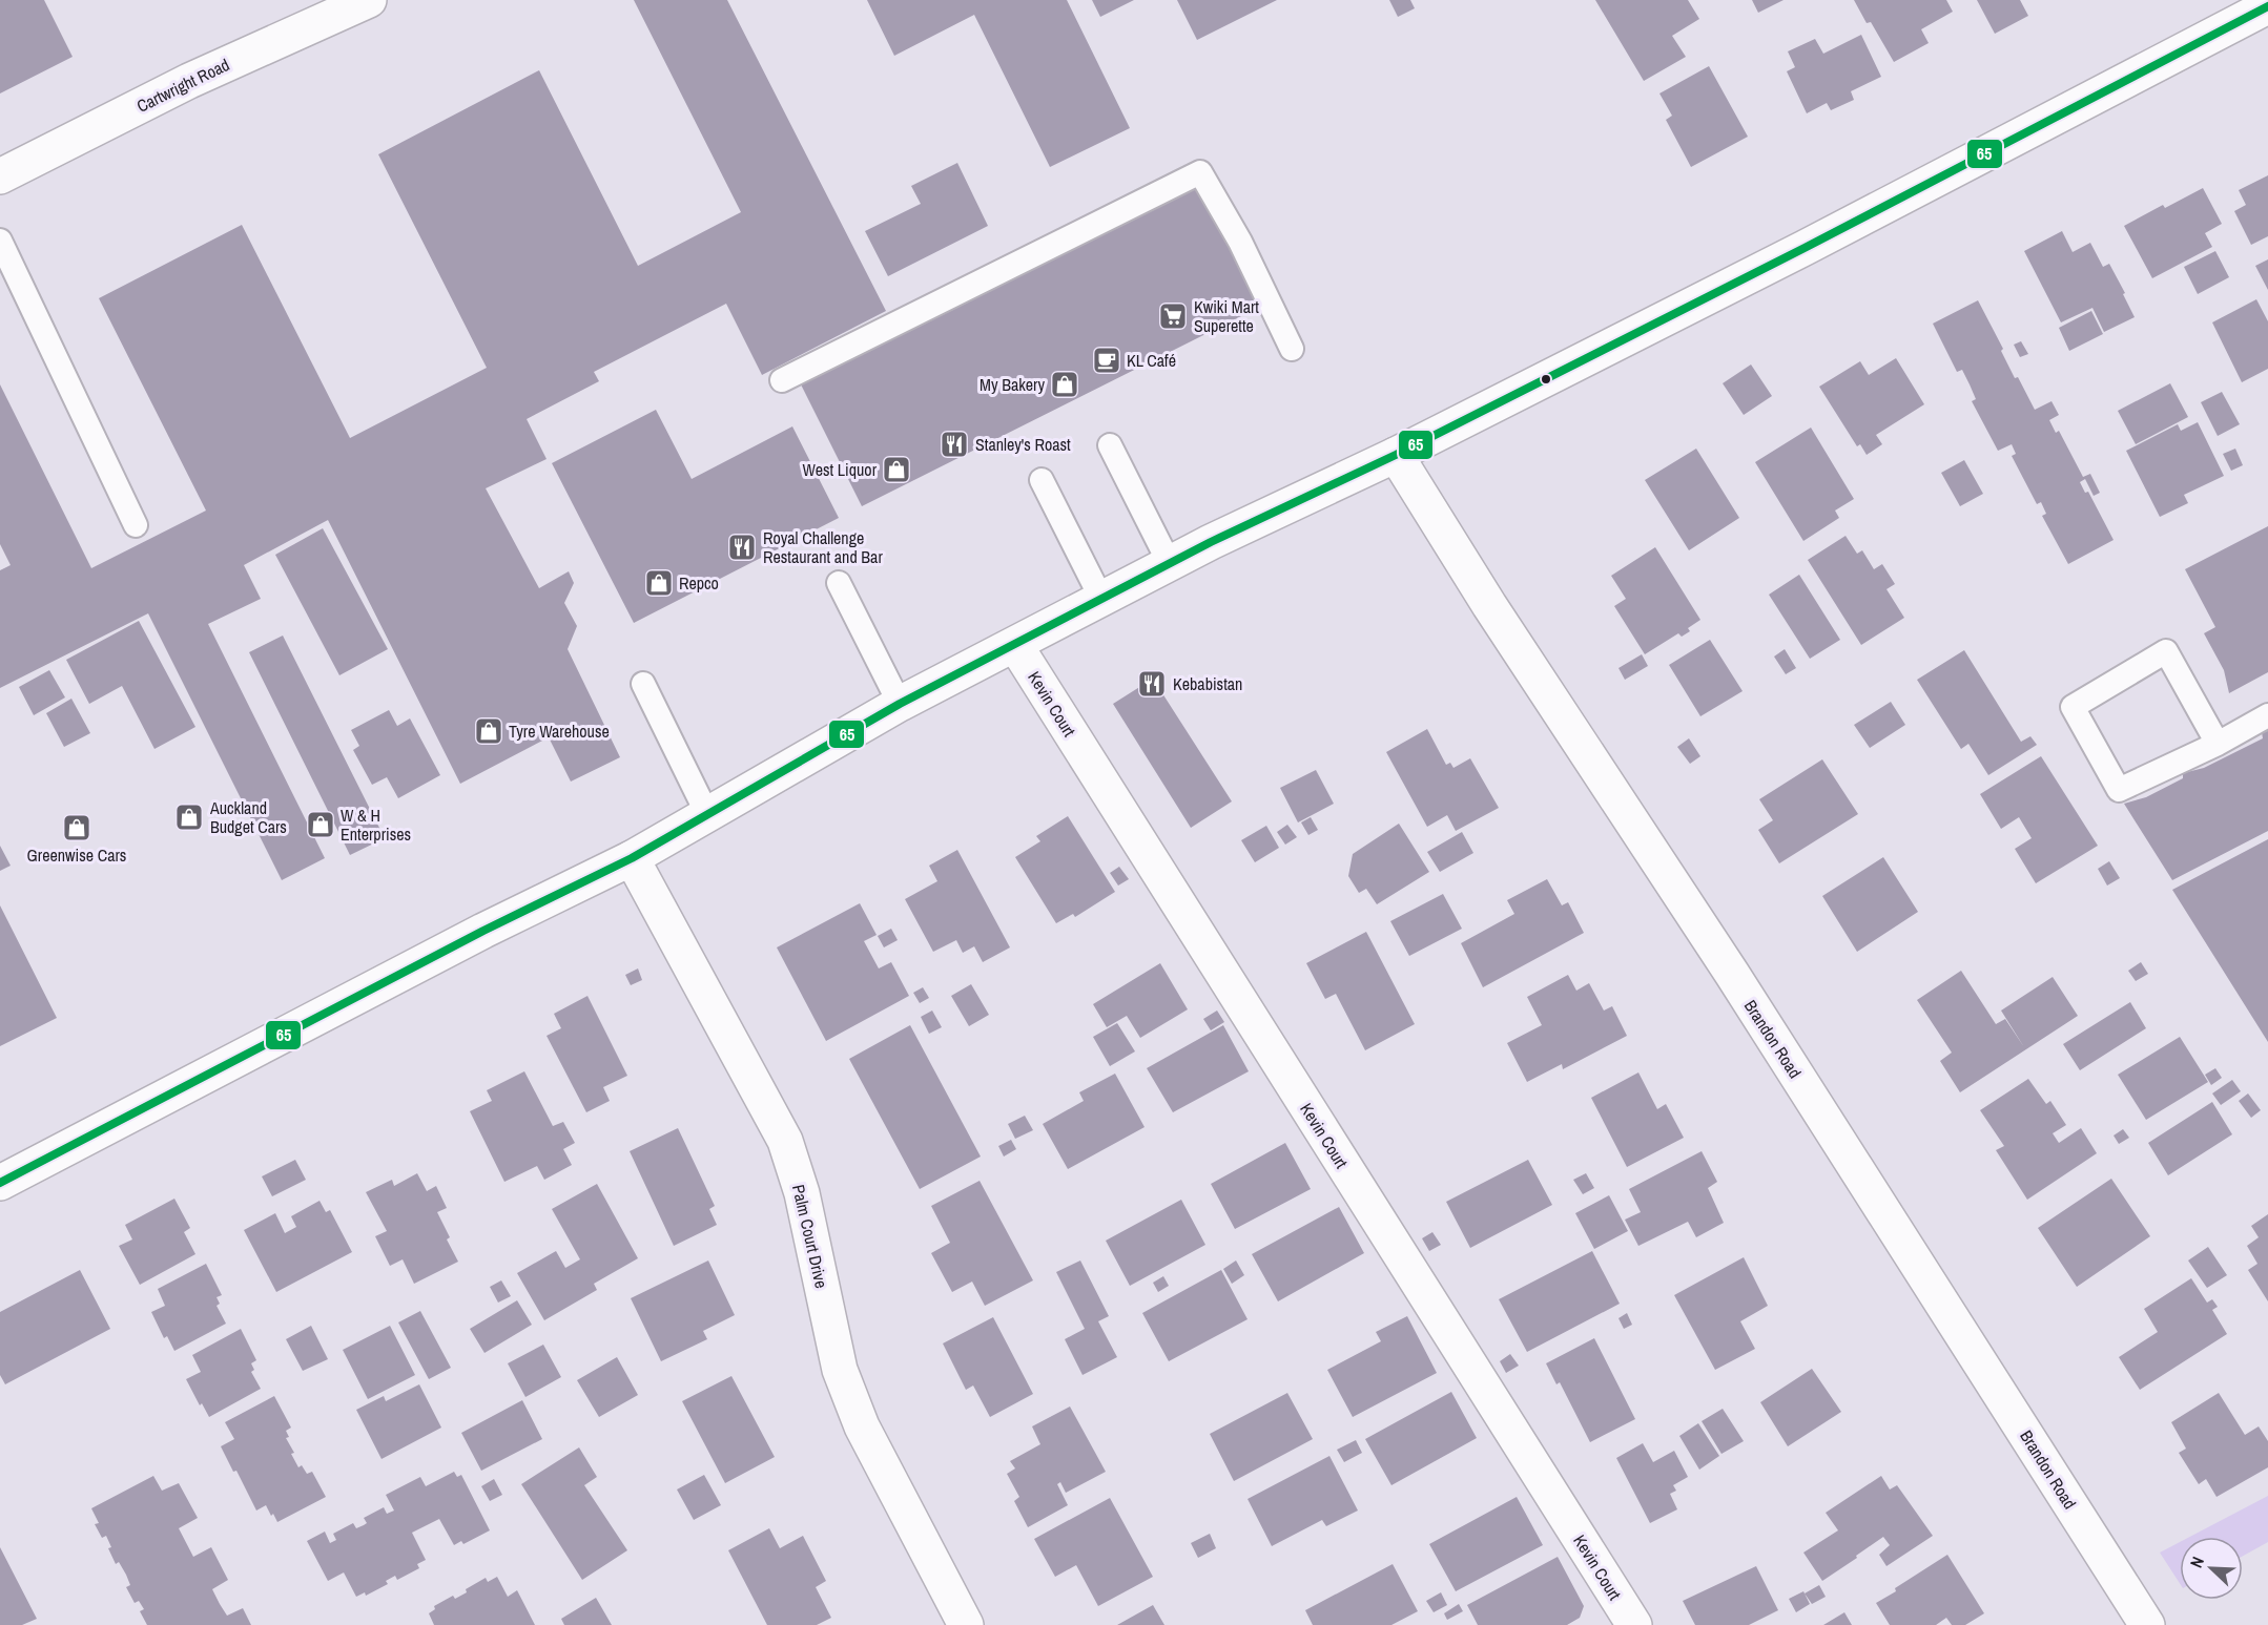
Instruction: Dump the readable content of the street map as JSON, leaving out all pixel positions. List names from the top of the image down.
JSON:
{
  "streets": {
    "street": [
      "Cartwright Road",
      "Kevin Court",
      "Brandon Road",
      "Palm Court Drive"
    ]
  },
  "places": {
    "supermarket": ["Kwiki Mart Superette"],
    "cafe": ["KL Café"],
    "shop": [
      "My Bakery",
      "West Liquor",
      "Repco",
      "Tyre Warehouse",
      "Auckland Budget Cars",
      "W & H Enterprises",
      "Greenwise Cars"
    ],
    "restaurant": ["Stanley's Roast", "Royal Challenge Restaurant and Bar", "Kebabistan"]
  },
  "lines": ["transit line 65"],
  "north": "top left"
}
